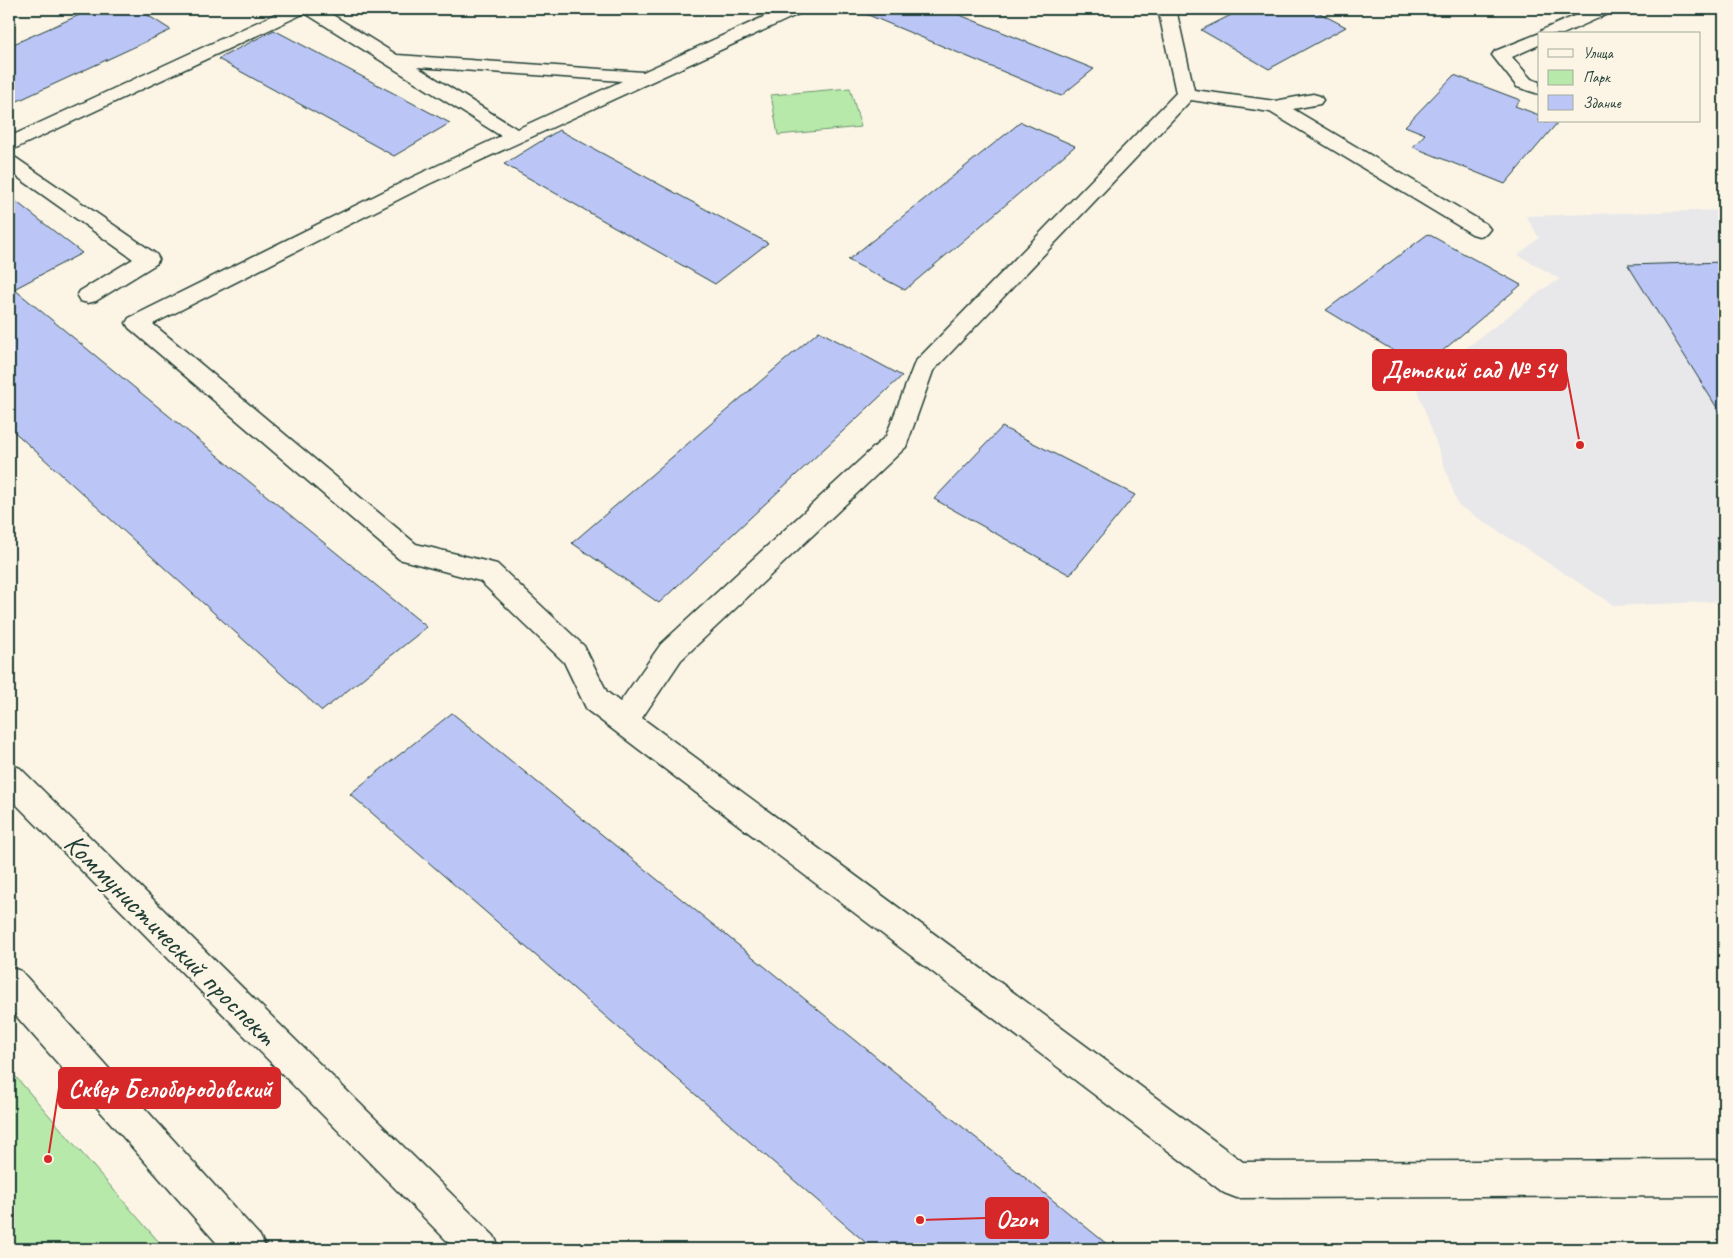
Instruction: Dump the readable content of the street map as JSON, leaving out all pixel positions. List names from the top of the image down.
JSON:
{
  "streets": {
    "main road": ["Коммунистический проспект"]
  },
  "places": ["Детский сад № 54", "Сквер Белобородовский", "Ozon"],
  "legend": ["Улица", "Парк", "Здание"]
}
